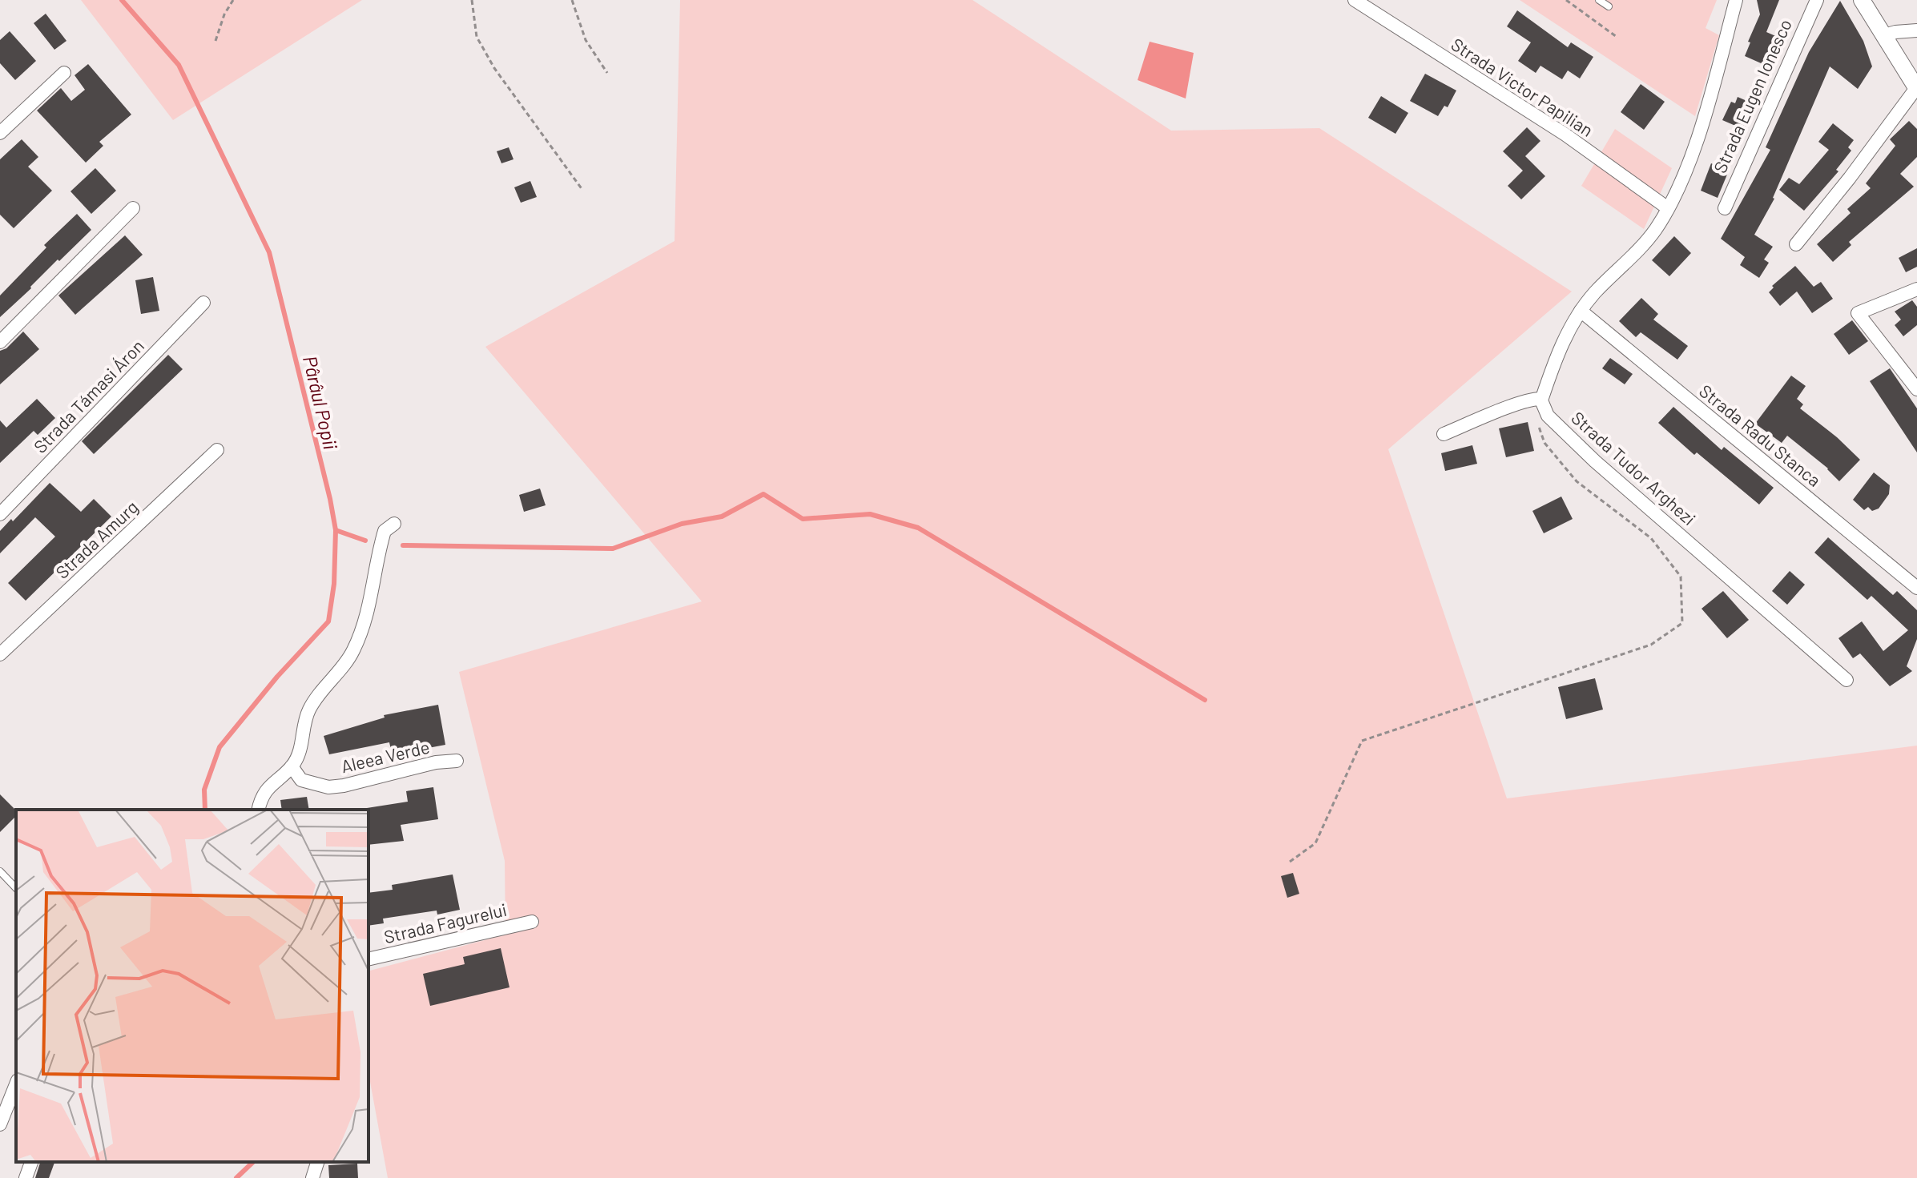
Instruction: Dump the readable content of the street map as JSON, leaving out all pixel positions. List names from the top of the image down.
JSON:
{
  "streets": {
    "street": [
      "Strada Victor Papilian",
      "Strada Eugen Ionesco",
      "Strada Támasi Áron",
      "Strada Radu Stanca",
      "Strada Tudor Arghezi",
      "Strada Amurg",
      "Aleea Verde",
      "Strada Fagurelui"
    ]
  },
  "water": ["Pârâul Popii"]
}
